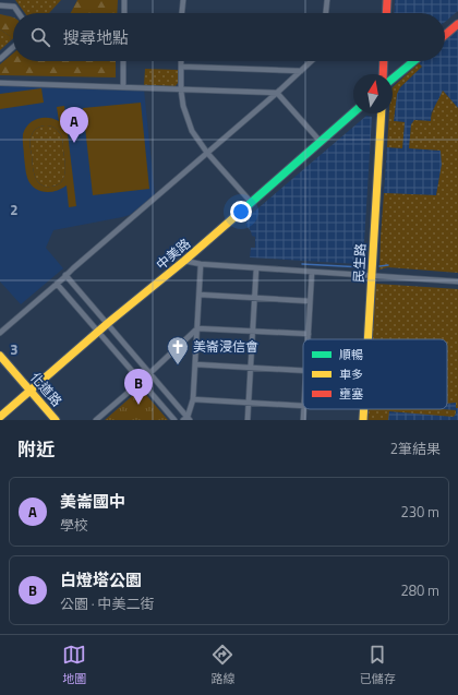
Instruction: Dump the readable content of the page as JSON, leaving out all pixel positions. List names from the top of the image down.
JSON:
{
  "streets": {
    "street": ["中美路", "民生路", "化道路"]
  },
  "crossings": [
    ["中美路", "化道路"]
  ],
  "places": {
    "church": ["美崙浸信會"]
  },
  "legend": ["順暢", "車多", "壅塞"],
  "north": "top",
  "page": {
    "search": "搜尋地點",
    "pins": ["A", "B"],
    "heading": ["附近", "2筆結果"],
    "list": [
      {
        "mark": "A",
        "name": "美崙國中",
        "note": "學校",
        "value": "230 m"
      },
      {
        "mark": "B",
        "name": "白燈塔公園",
        "note": "公園 · 中美二街",
        "value": "280 m"
      }
    ],
    "nav": ["地圖", "路線", "已儲存"]
  },
  "grid": {
    "rows": ["2", "3"]
  }
}
